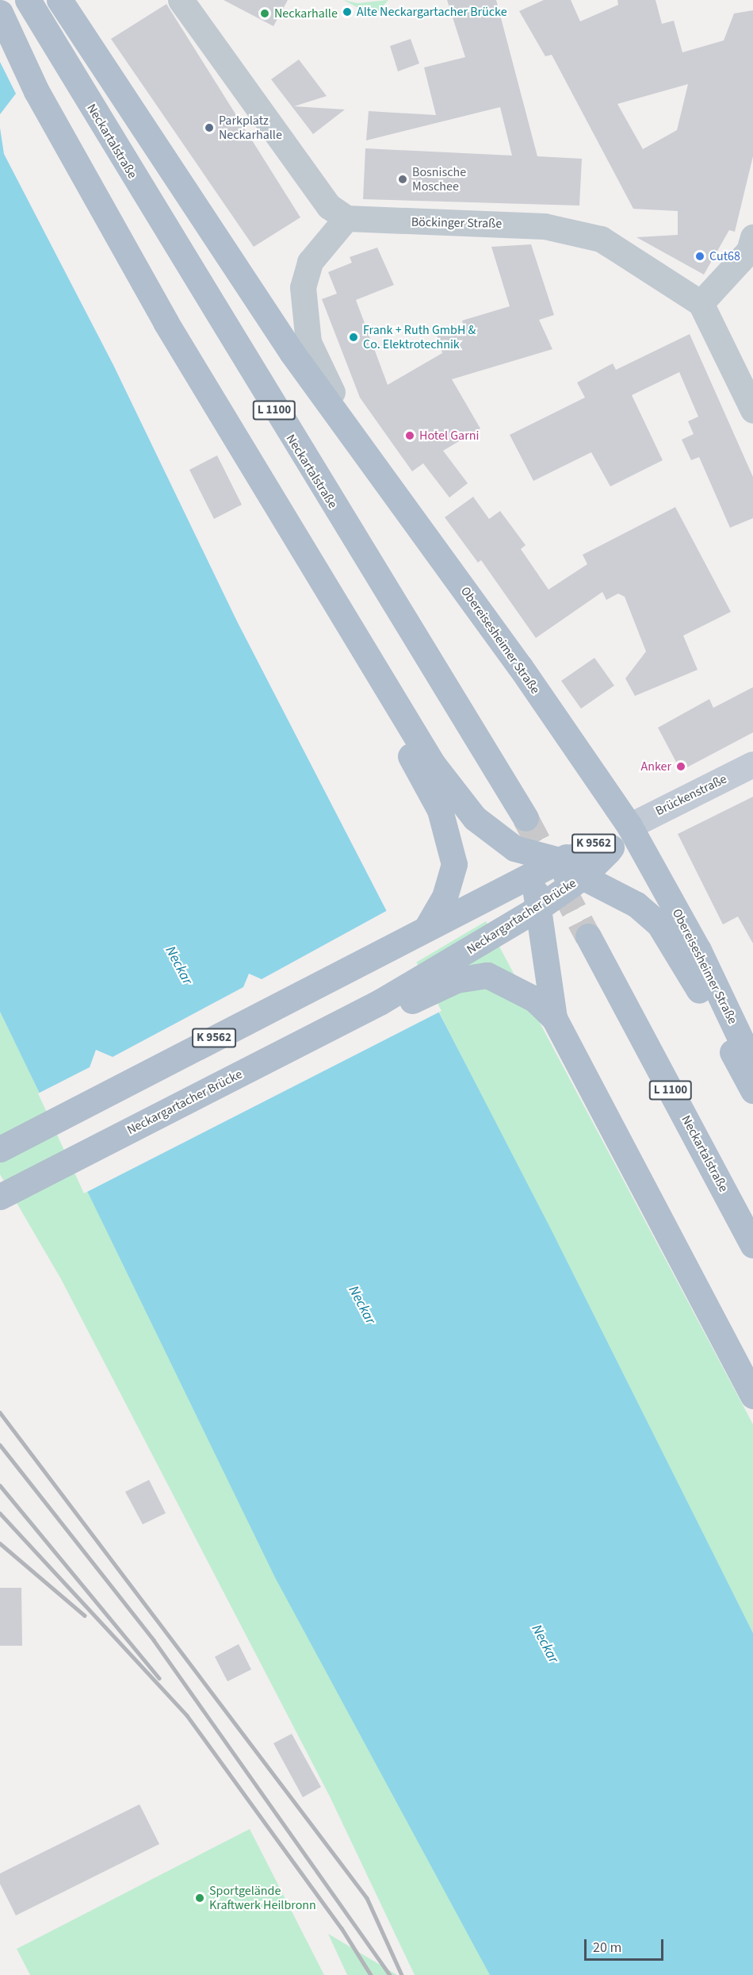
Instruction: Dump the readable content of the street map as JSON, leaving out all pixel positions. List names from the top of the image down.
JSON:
{
  "streets": {
    "main road": [
      "Neckartalstraße",
      "L 1100",
      "Obereisesheimer Straße",
      "Brückenstraße",
      "K 9562",
      "Neckargartacher Brücke"
    ],
    "street": ["Böckinger Straße"]
  },
  "crossings": [
    ["Böckinger Straße", "Obereisesheimer Straße"],
    ["Obereisesheimer Straße", "Brückenstraße"],
    ["Obereisesheimer Straße", "Neckargartacher Brücke"],
    ["Brückenstraße", "Neckargartacher Brücke"]
  ],
  "water": ["Neckar"],
  "places": [
    "Alte Neckargartacher Brücke",
    "Neckarhalle",
    "Parkplatz Neckarhalle",
    "Bosnische Moschee",
    "Cut68",
    "Frank + Ruth GmbH & Co. Elektrotechnik",
    "Hotel Garni",
    "Anker",
    "Sportgelände Kraftwerk Heilbronn"
  ],
  "scale_bar": "20 m"
}
